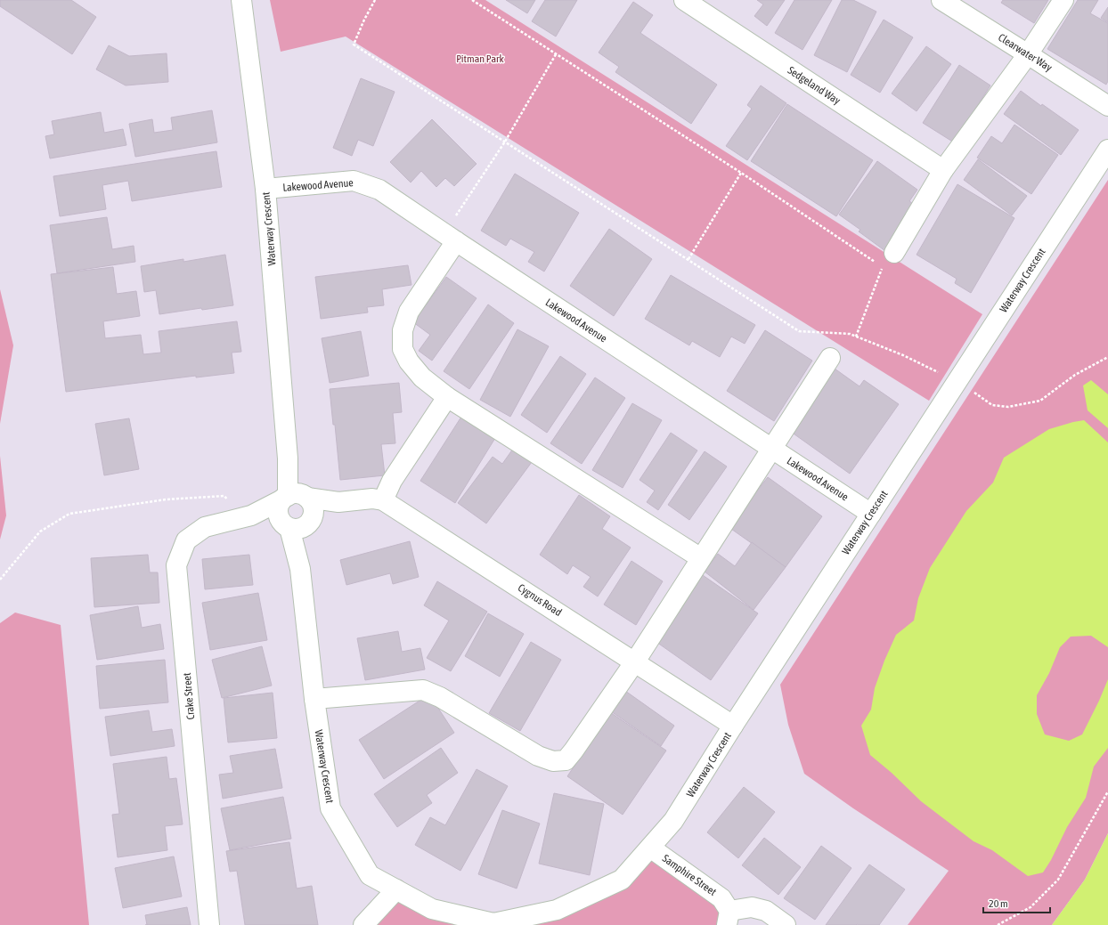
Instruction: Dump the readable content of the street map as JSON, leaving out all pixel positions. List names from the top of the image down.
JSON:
{
  "streets": {
    "street": [
      "Clearwater Way",
      "Sedgeland Way",
      "Lakewood Avenue",
      "Waterway Crescent",
      "Cygnus Road",
      "Crake Street",
      "Samphire Street"
    ]
  },
  "crossings": [
    ["Lakewood Avenue", "Waterway Crescent"],
    ["Waterway Crescent", "Cygnus Road"],
    ["Waterway Crescent", "Crake Street"],
    ["Waterway Crescent", "Samphire Street"],
    ["Cygnus Road", "Crake Street"]
  ],
  "parks": ["Pitman Park"],
  "scale_bar": "20 m"
}
